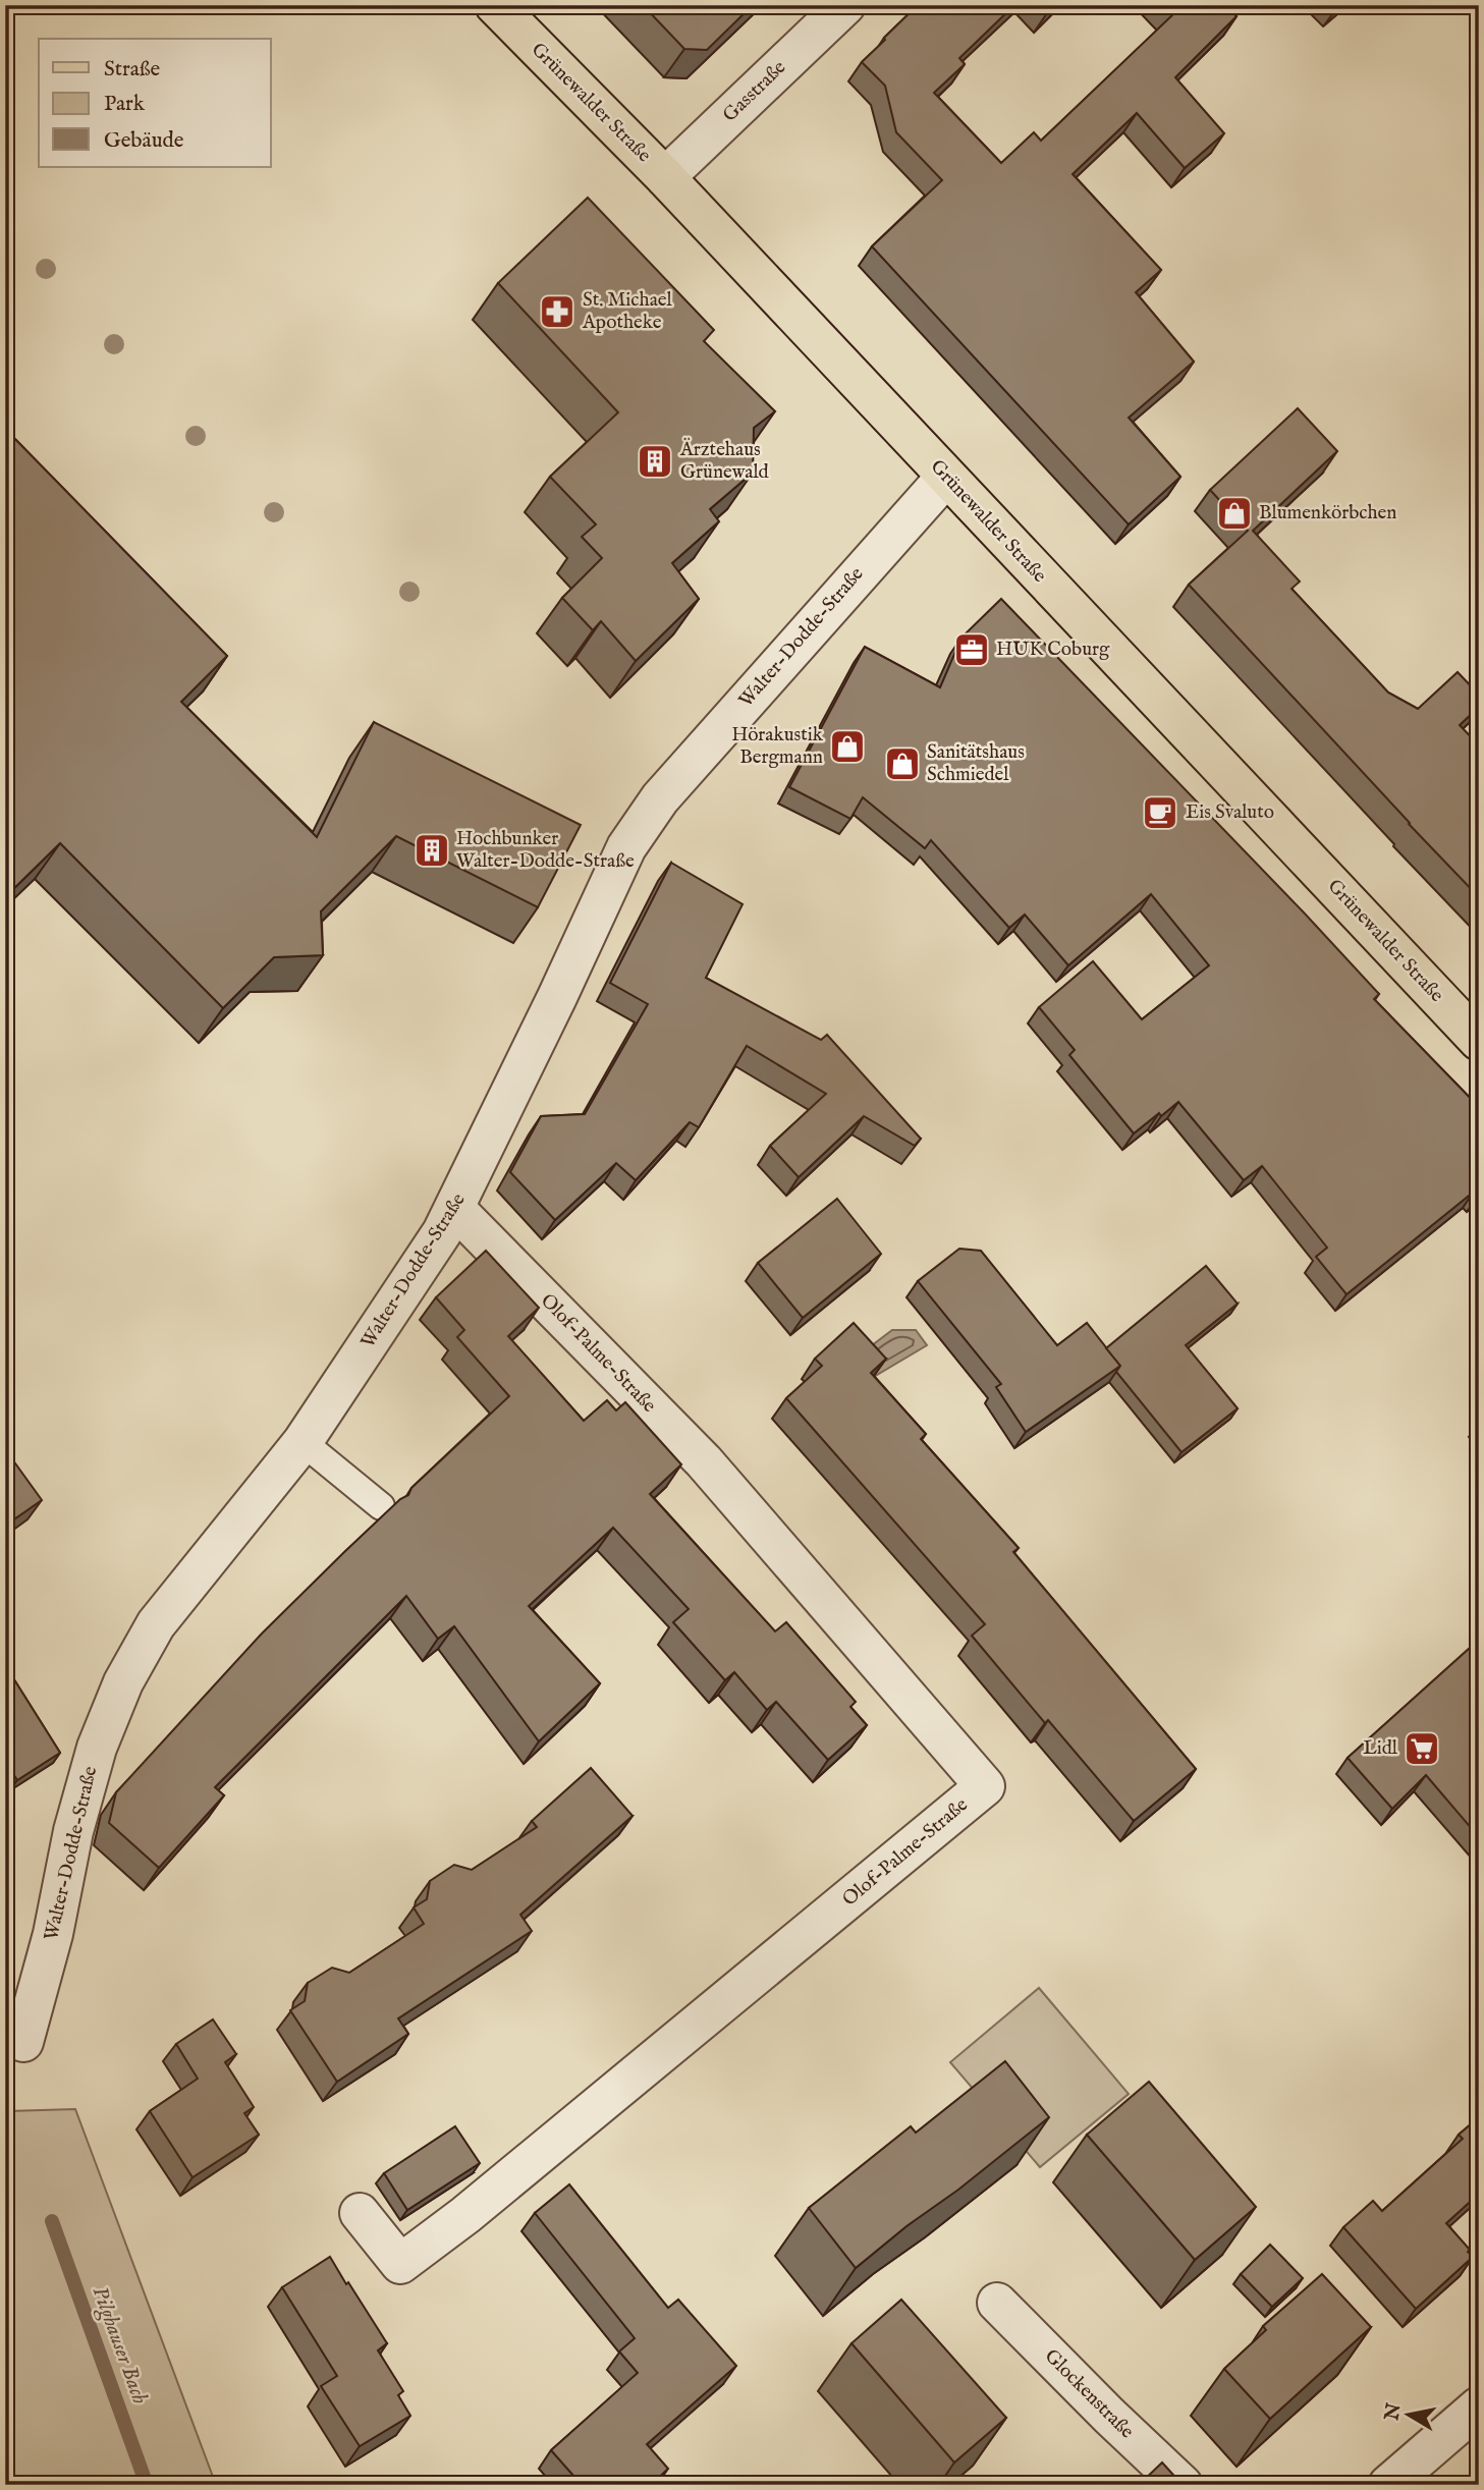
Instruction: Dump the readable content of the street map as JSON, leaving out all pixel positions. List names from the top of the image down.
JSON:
{
  "streets": {
    "main road": ["Grünewalder Straße"],
    "street": [
      "Gasstraße",
      "Walter-Dodde-Straße",
      "Olof-Palme-Straße",
      "Glockenstraße"
    ]
  },
  "crossings": [
    ["Gasstraße", "Grünewalder Straße"],
    ["Grünewalder Straße", "Walter-Dodde-Straße"],
    ["Walter-Dodde-Straße", "Olof-Palme-Straße"]
  ],
  "water": ["Pilghauser Bach"],
  "places": {
    "pharmacy": ["St. Michael Apotheke"],
    "building": ["Ärztehaus Grünewald", "Hochbunker Walter-Dodde-Straße"],
    "shop": ["Blumenkörbchen", "Hörakustik Bergmann", "Sanitätshaus Schmiedel"],
    "office": ["HUK Coburg"],
    "cafe": ["Eis Svaluto"],
    "supermarket": ["Lidl"]
  },
  "legend": ["Straße", "Park", "Gebäude"],
  "north": "left"
}
